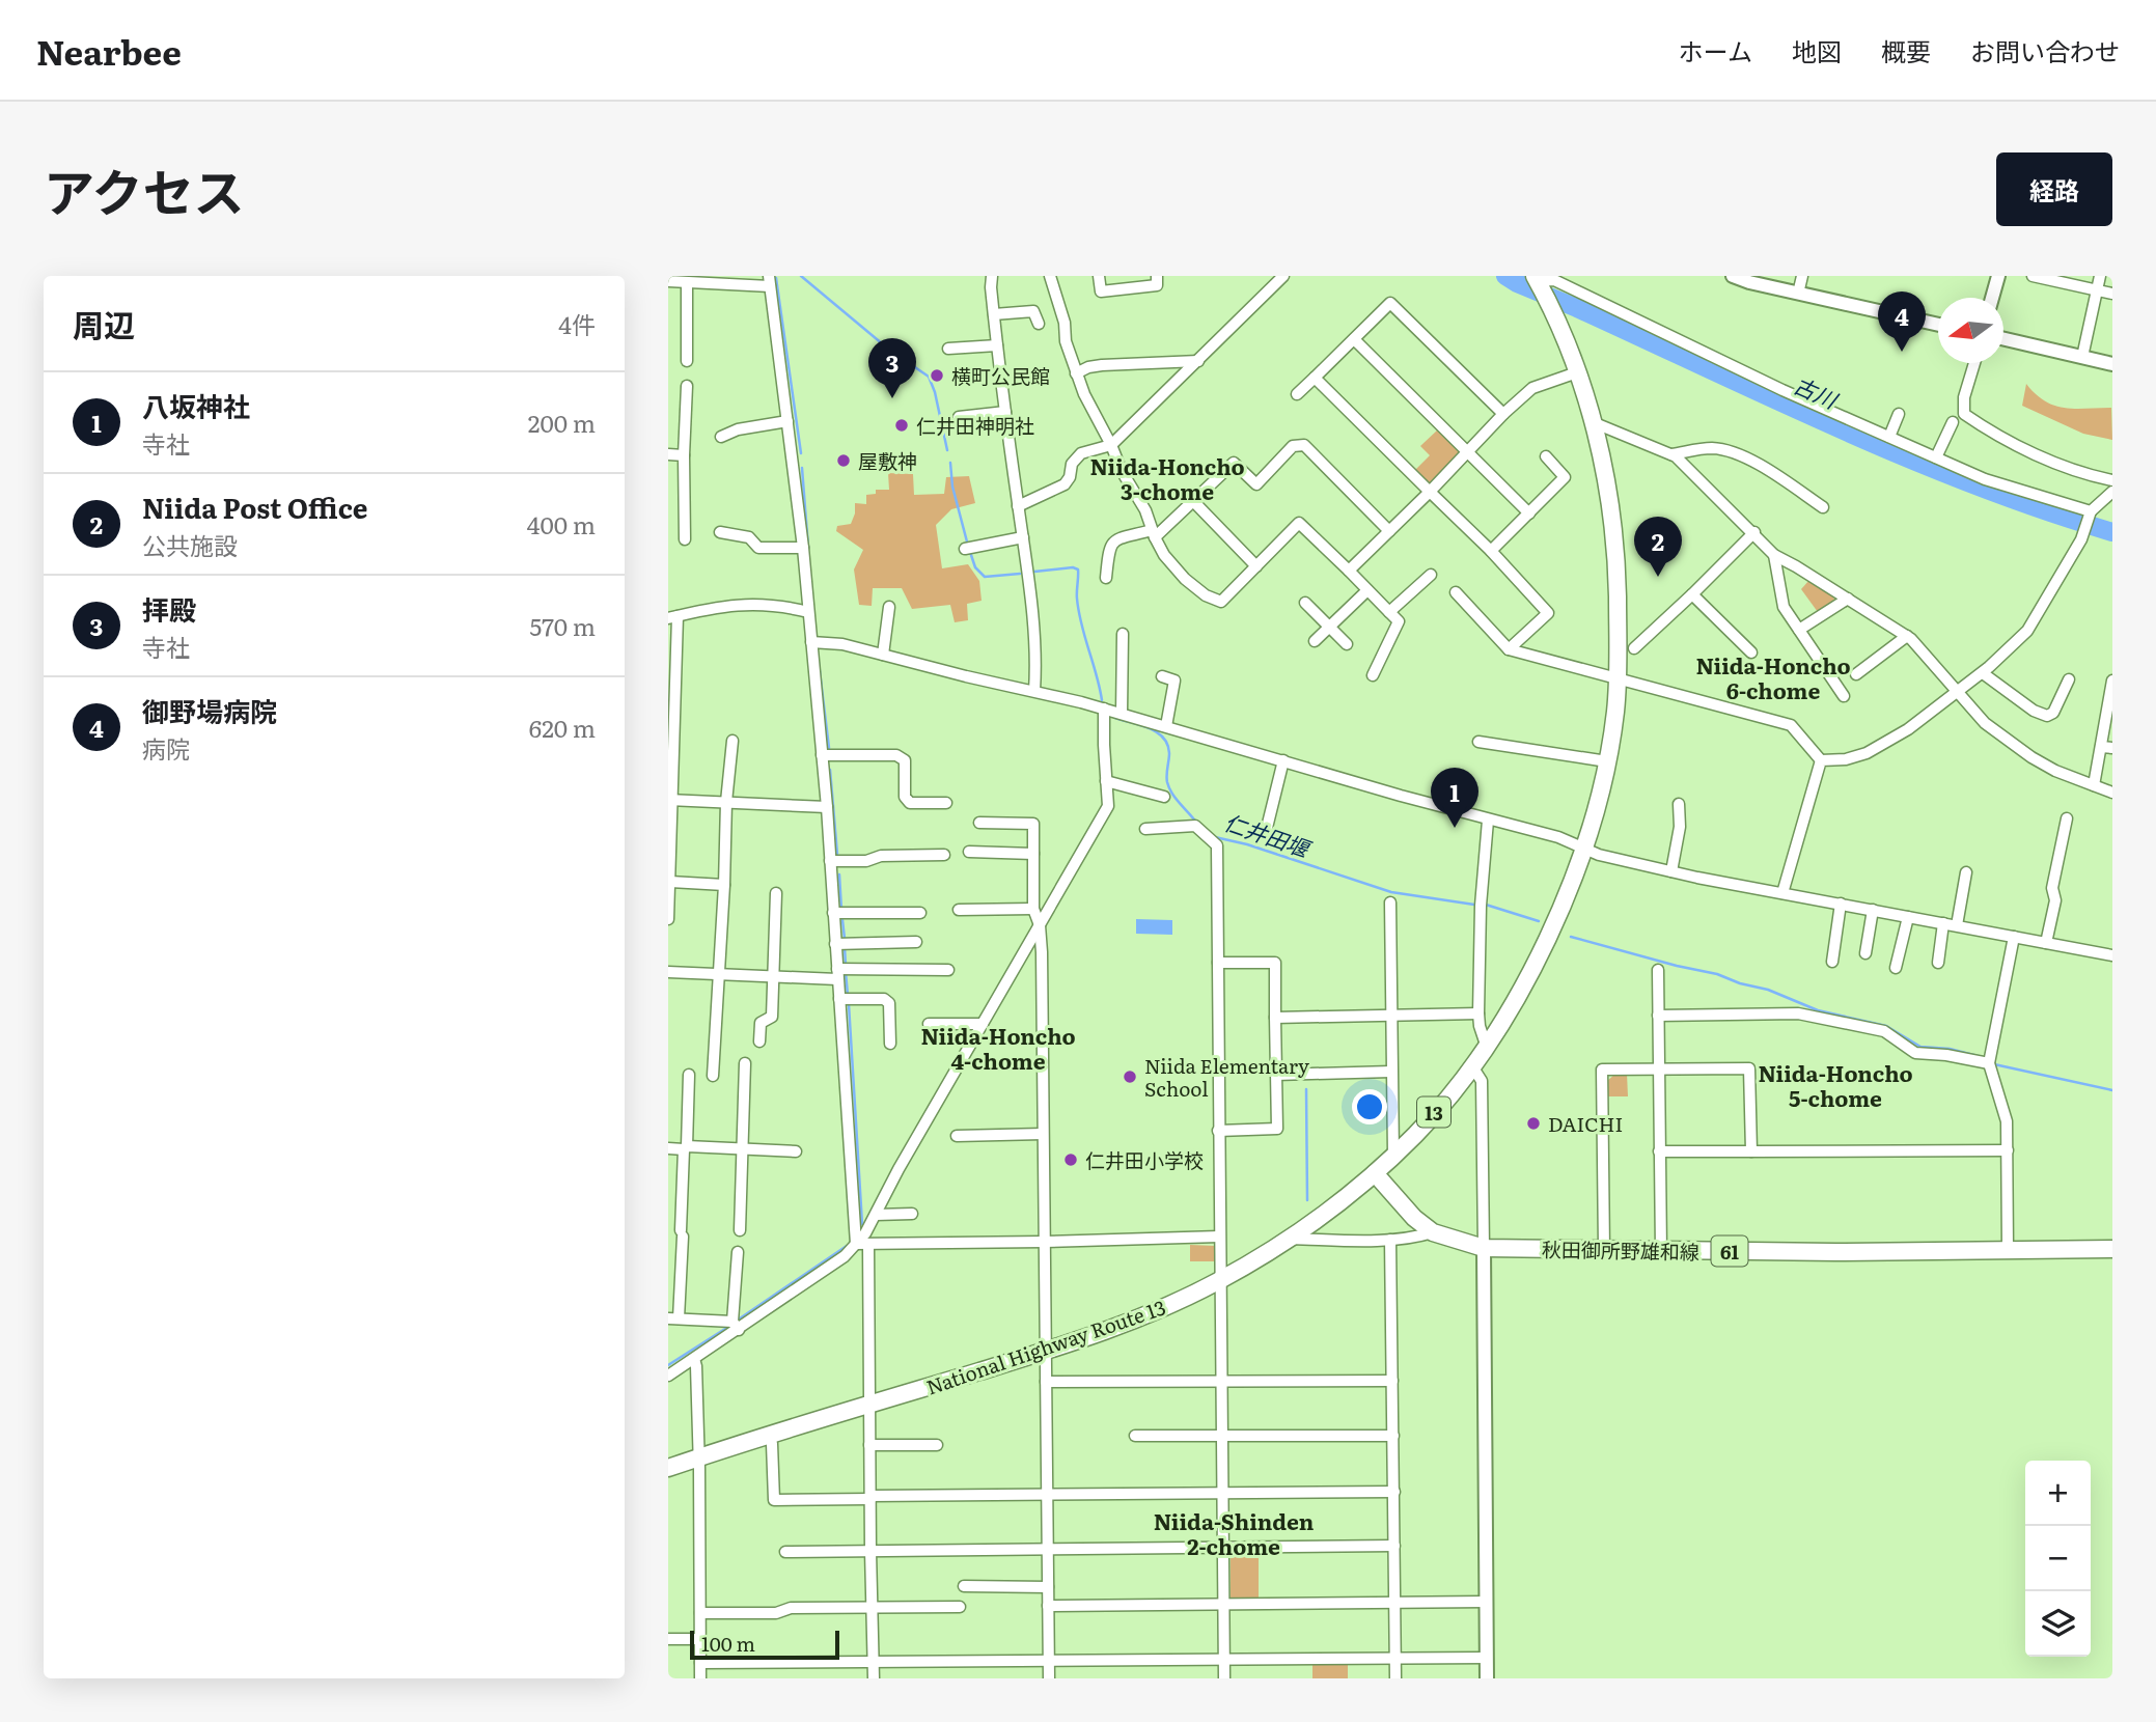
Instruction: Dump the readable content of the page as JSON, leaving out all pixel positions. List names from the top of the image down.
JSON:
{
  "streets": {
    "main road": [
      "13",
      "秋田御所野雄和線",
      "61",
      "National Highway Route 13"
    ]
  },
  "crossings": [
    ["秋田御所野雄和線", "National Highway Route 13"]
  ],
  "districts": [
    "Niida-Honcho 3-chome",
    "Niida-Honcho 6-chome",
    "Niida-Honcho 4-chome",
    "Niida-Honcho 5-chome",
    "Niida-Shinden 2-chome"
  ],
  "water": ["古川", "仁井田堰"],
  "places": [
    "横町公民館",
    "仁井田神明社",
    "屋敷神",
    "Niida Elementary School",
    "DAICHI",
    "仁井田小学校"
  ],
  "scale_bar": "100 m",
  "north": "left",
  "page": {
    "header": "Nearbee",
    "nav": [
      "ホーム",
      "地図",
      "概要",
      "お問い合わせ"
    ],
    "title": "アクセス",
    "buttons": "経路",
    "heading": ["周辺", "4件"],
    "pins": [
      "4",
      "3",
      "2",
      "1"
    ],
    "list": [
      {
        "mark": "1",
        "name": "八坂神社",
        "note": "寺社",
        "value": "200 m"
      },
      {
        "mark": "2",
        "name": "Niida Post Office",
        "note": "公共施設",
        "value": "400 m"
      },
      {
        "mark": "3",
        "name": "拝殿",
        "note": "寺社",
        "value": "570 m"
      },
      {
        "mark": "4",
        "name": "御野場病院",
        "note": "病院",
        "value": "620 m"
      }
    ],
    "map_buttons": ["+", "−"],
    "scale": "100 m"
  }
}
